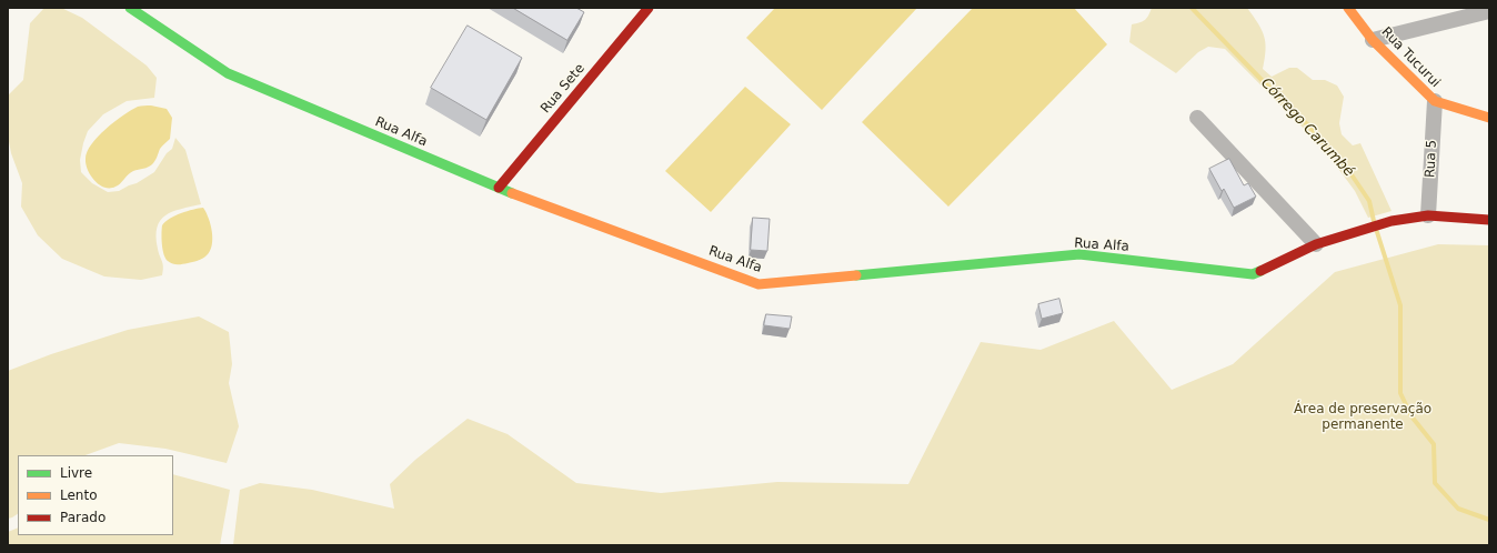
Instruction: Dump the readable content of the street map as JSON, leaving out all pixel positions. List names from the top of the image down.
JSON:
{
  "streets": {
    "street": [
      "Rua Tucurui",
      "Rua Sete",
      "Rua Alfa",
      "Rua 5"
    ]
  },
  "crossings": [
    ["Rua Tucurui", "Rua 5"],
    ["Rua Sete", "Rua Alfa"],
    ["Rua Alfa", "Rua 5"]
  ],
  "water": ["Córrego Carumbé"],
  "parks": ["Área de preservação permanente"],
  "legend": ["Livre", "Lento", "Parado"]
}
